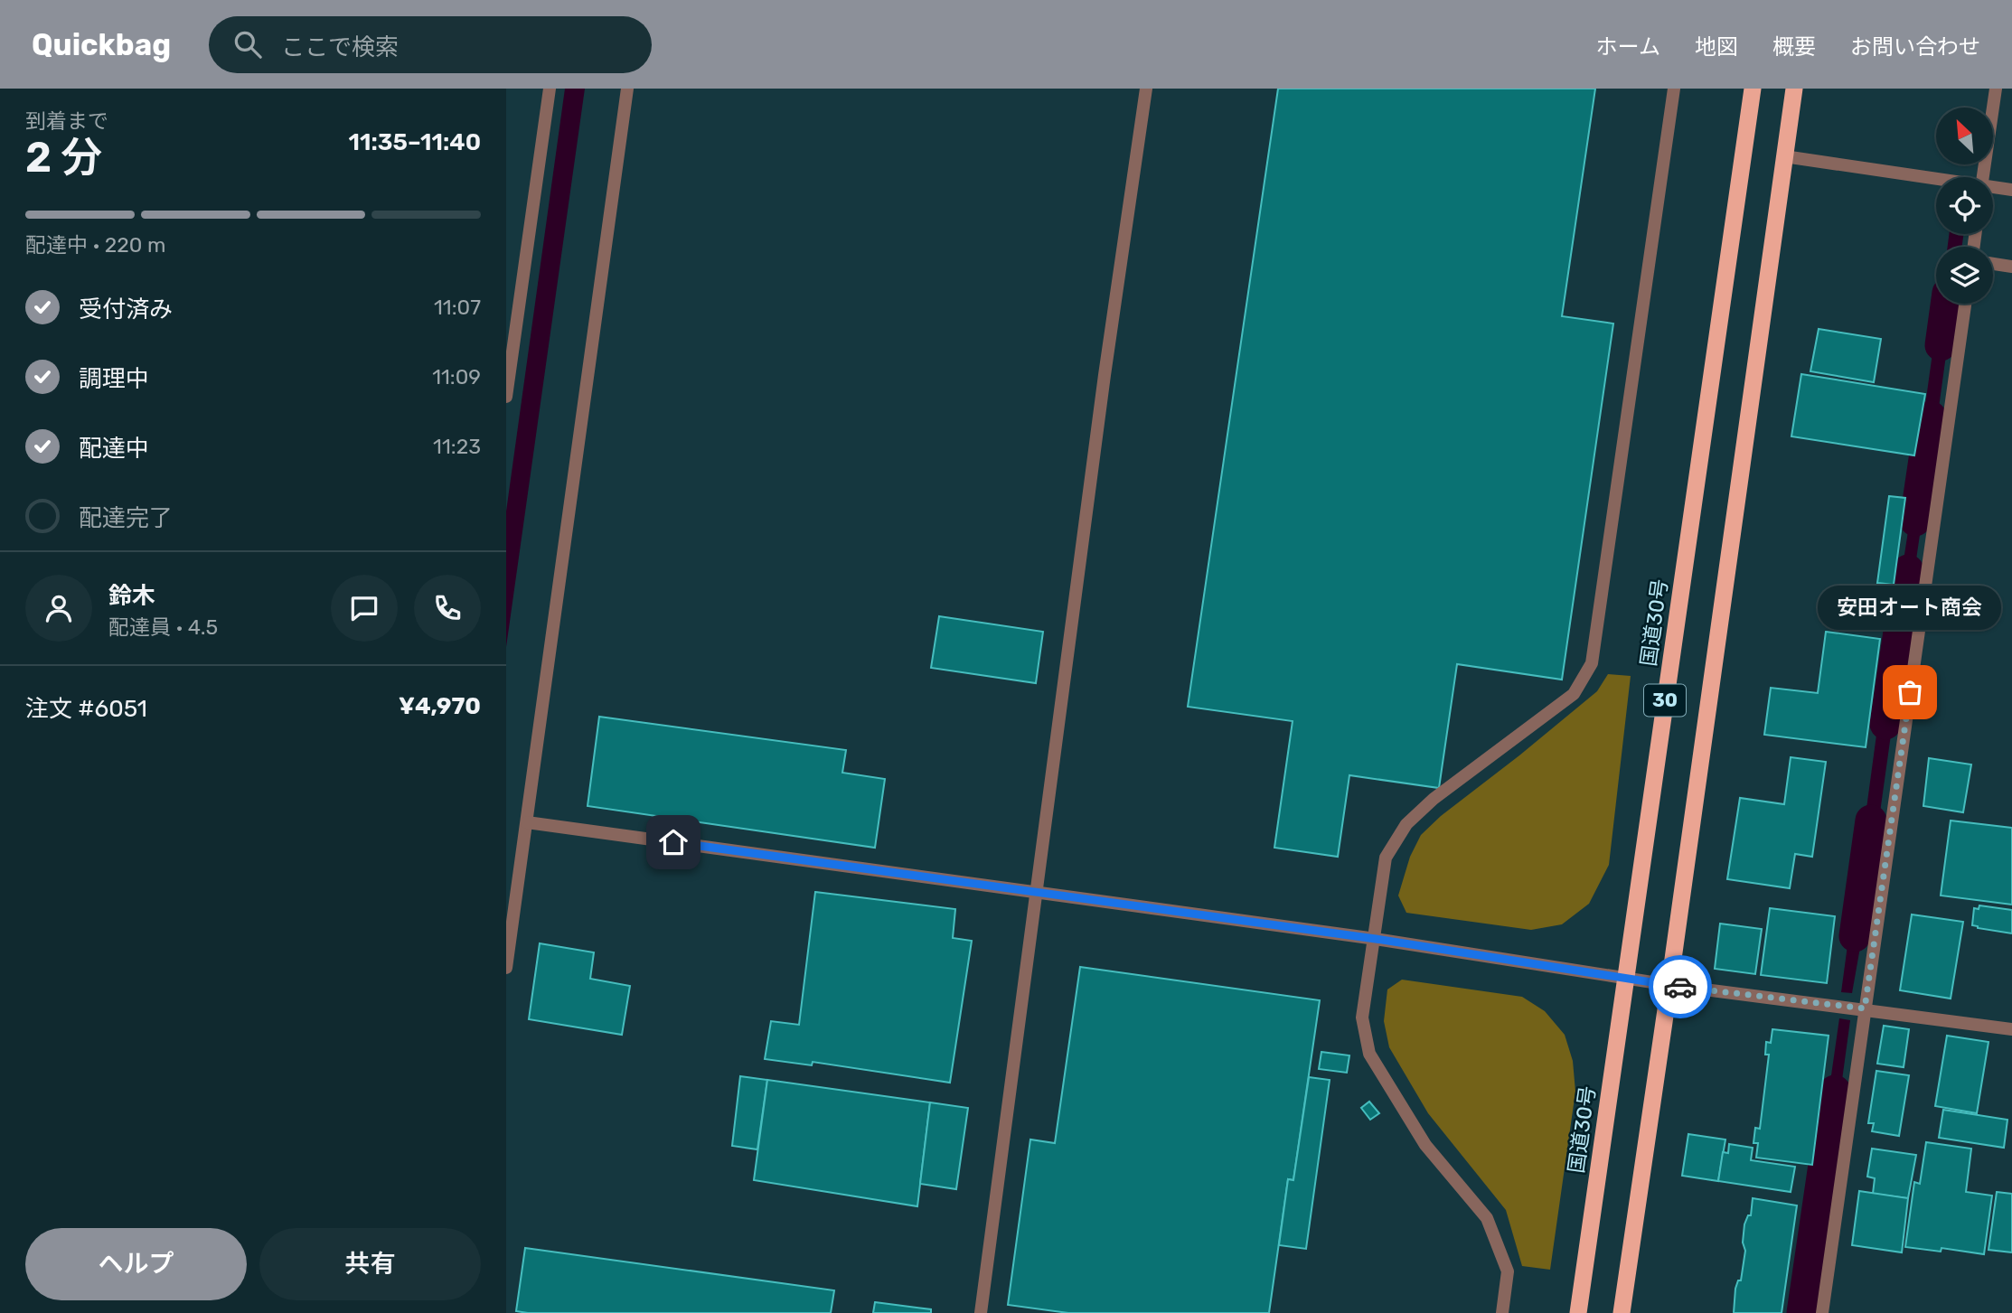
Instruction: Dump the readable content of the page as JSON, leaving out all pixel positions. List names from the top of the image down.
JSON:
{
  "streets": {
    "highway": ["国道30号", "30"]
  },
  "places": ["安田オート商会"],
  "north": "top left",
  "page": {
    "header": "Quickbag",
    "search": "ここで検索",
    "nav": [
      "ホーム",
      "地図",
      "概要",
      "お問い合わせ"
    ],
    "heading": ["2 分", "到着まで", "11:35–11:40"],
    "panel": [
      "鈴木",
      "配達員 · 4.5",
      "注文 #6051",
      "¥4,970"
    ],
    "bar": "配達中 · 220 m",
    "list": [
      ["受付済み", "11:07"],
      ["調理中", "11:09"],
      ["配達中", "11:23"],
      "配達完了"
    ],
    "bubble": "安田オート商会",
    "buttons": ["ヘルプ", "共有"]
  }
}
